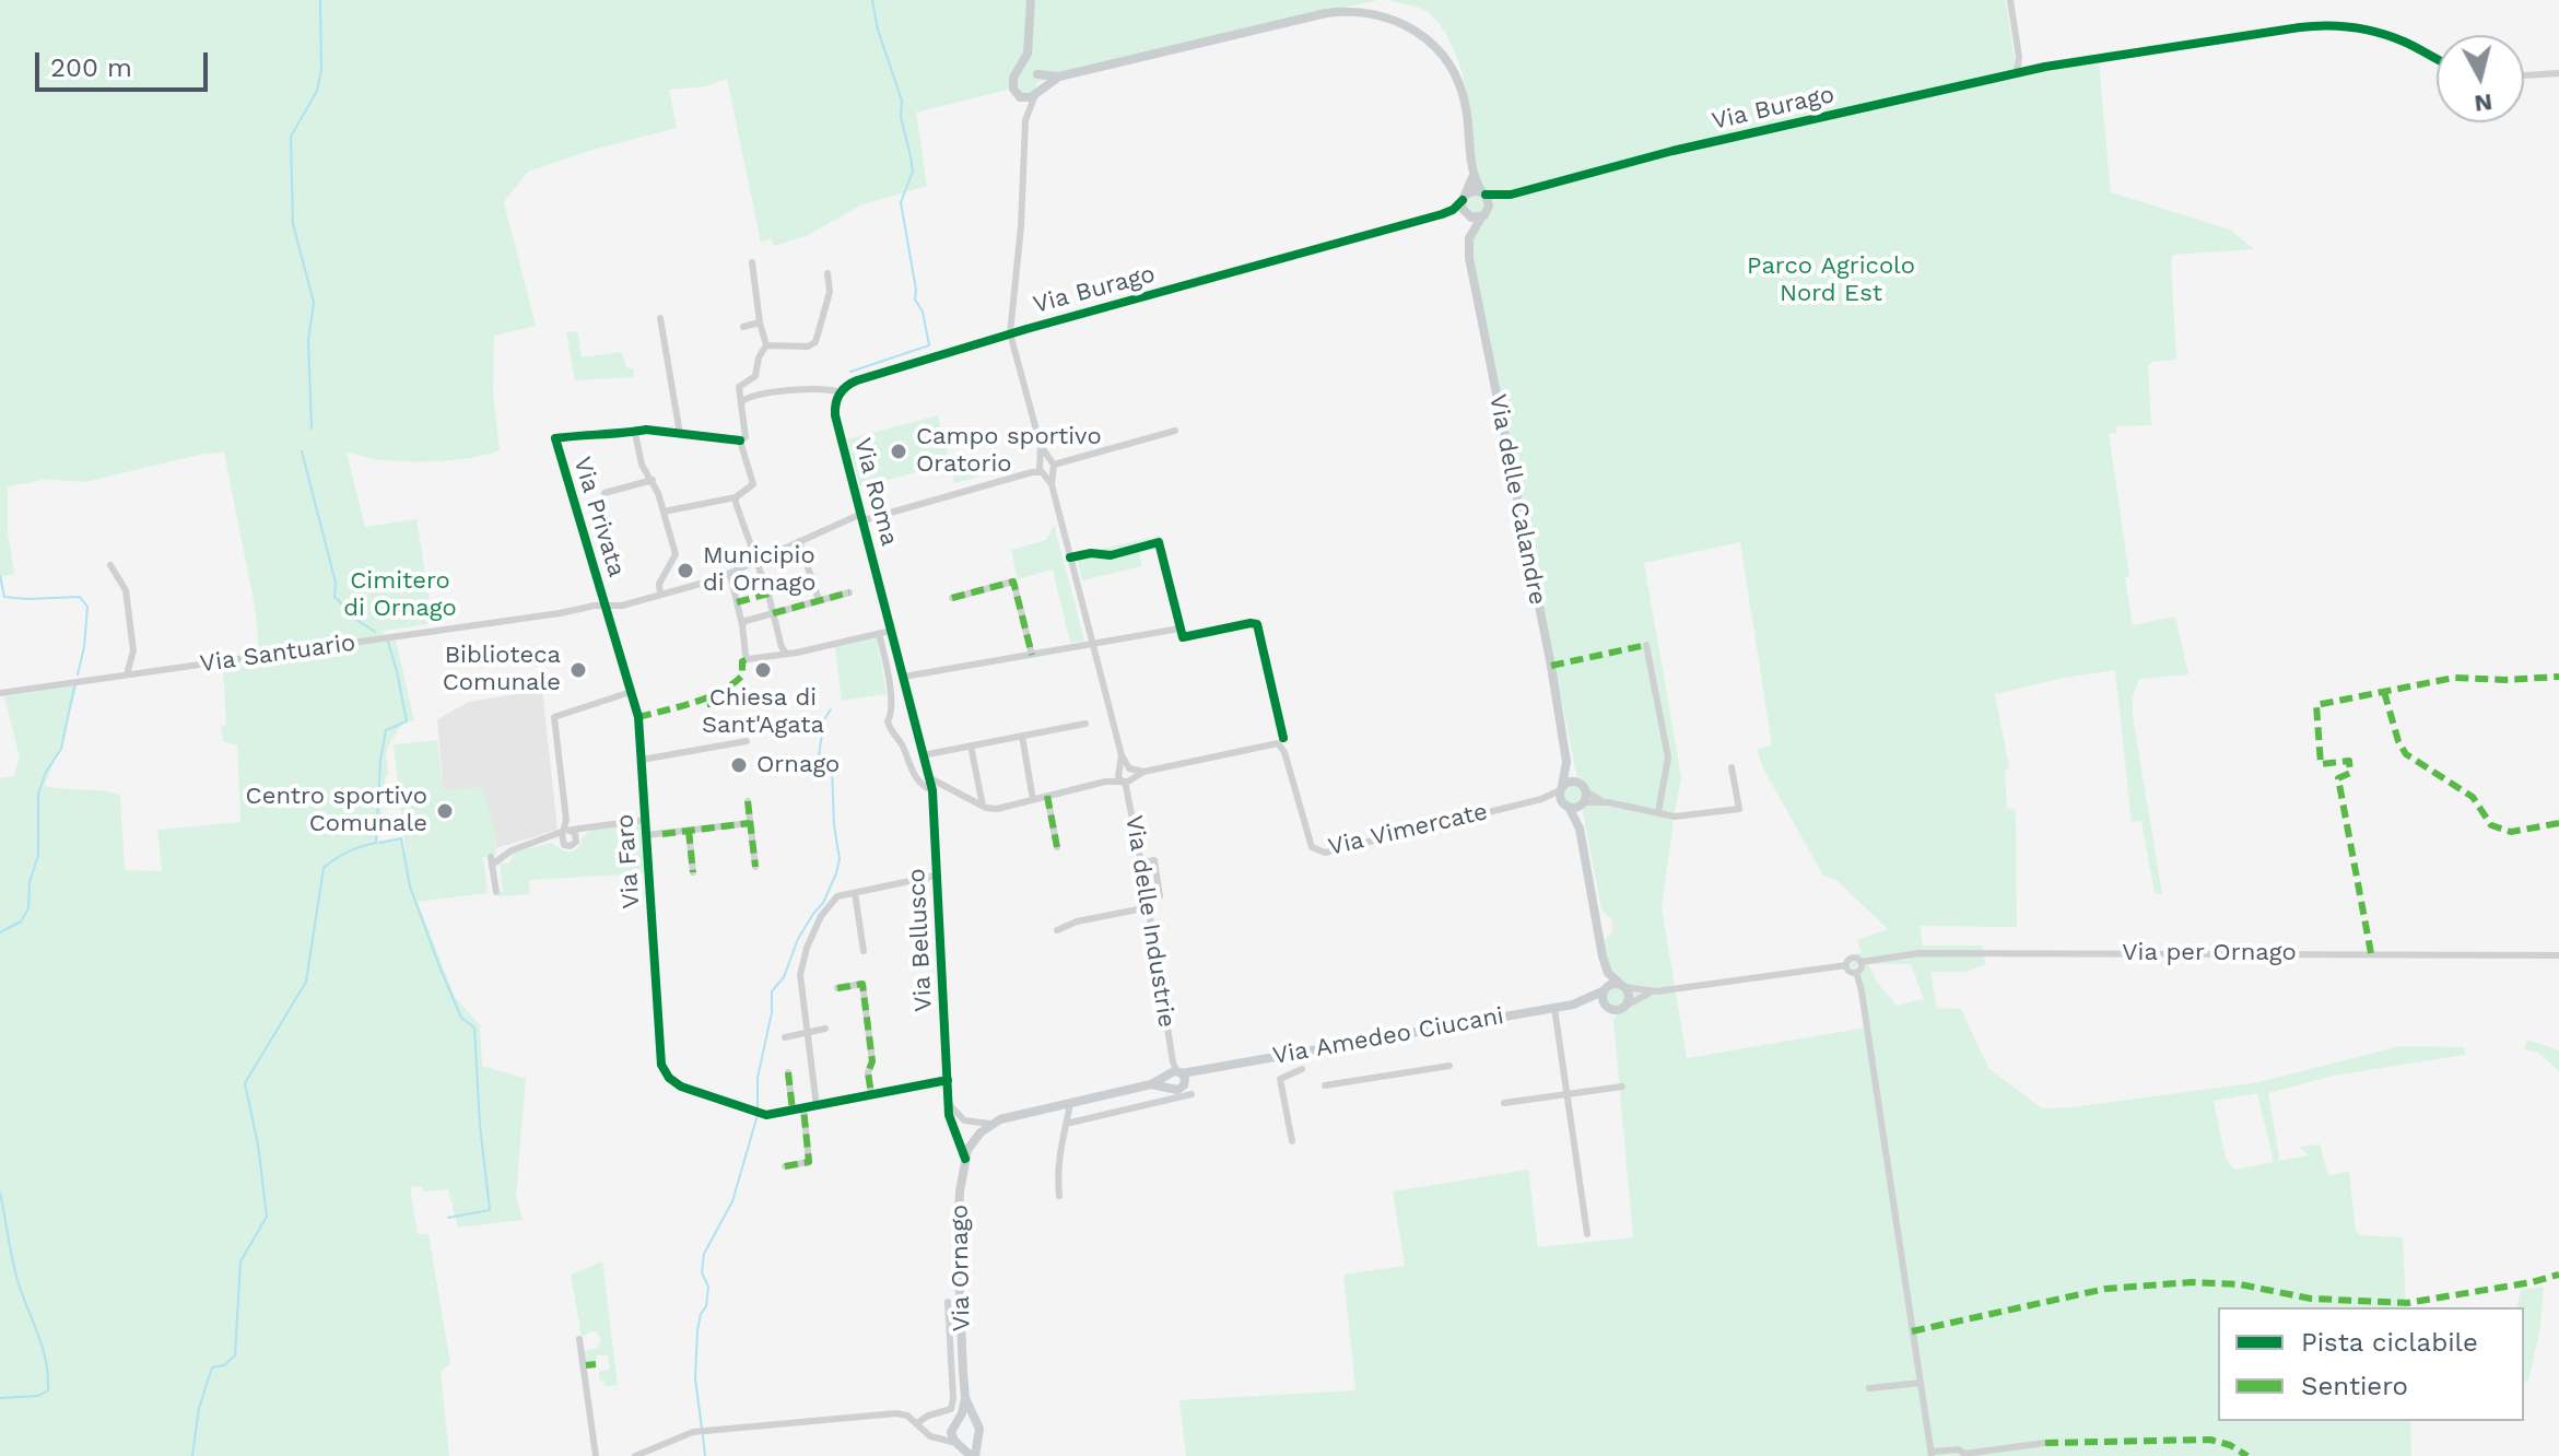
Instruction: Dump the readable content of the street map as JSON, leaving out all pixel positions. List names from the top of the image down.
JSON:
{
  "streets": {
    "main road": [
      "Via Burago",
      "Via delle Calandre",
      "Via Amedeo Ciucani",
      "Via Ornago"
    ],
    "street": [
      "Via Roma",
      "Via Privata",
      "Via Santuario",
      "Via Vimercate",
      "Via Faro",
      "Via delle Industrie",
      "Via Bellusco",
      "Via per Ornago"
    ]
  },
  "crossings": [
    ["Via Burago", "Via delle Calandre"],
    ["Via Roma", "Via Santuario"],
    ["Via Roma", "Via Bellusco"],
    ["Via delle Calandre", "Via Vimercate"],
    ["Via Privata", "Via Santuario"],
    ["Via Privata", "Via Faro"],
    ["Via Santuario", "Via Faro"],
    ["Via Vimercate", "Via delle Industrie"],
    ["Via delle Industrie", "Via Amedeo Ciucani"],
    ["Via Bellusco", "Via Ornago"],
    ["Via per Ornago", "Via Amedeo Ciucani"]
  ],
  "parks": ["Parco Agricolo Nord Est", "Cimitero di Ornago"],
  "places": [
    "Campo sportivo Oratorio",
    "Municipio di Ornago",
    "Biblioteca Comunale",
    "Chiesa di Sant'Agata",
    "Ornago",
    "Centro sportivo Comunale"
  ],
  "legend": ["Pista ciclabile", "Sentiero"],
  "scale_bar": "200 m",
  "north": "bottom"
}
